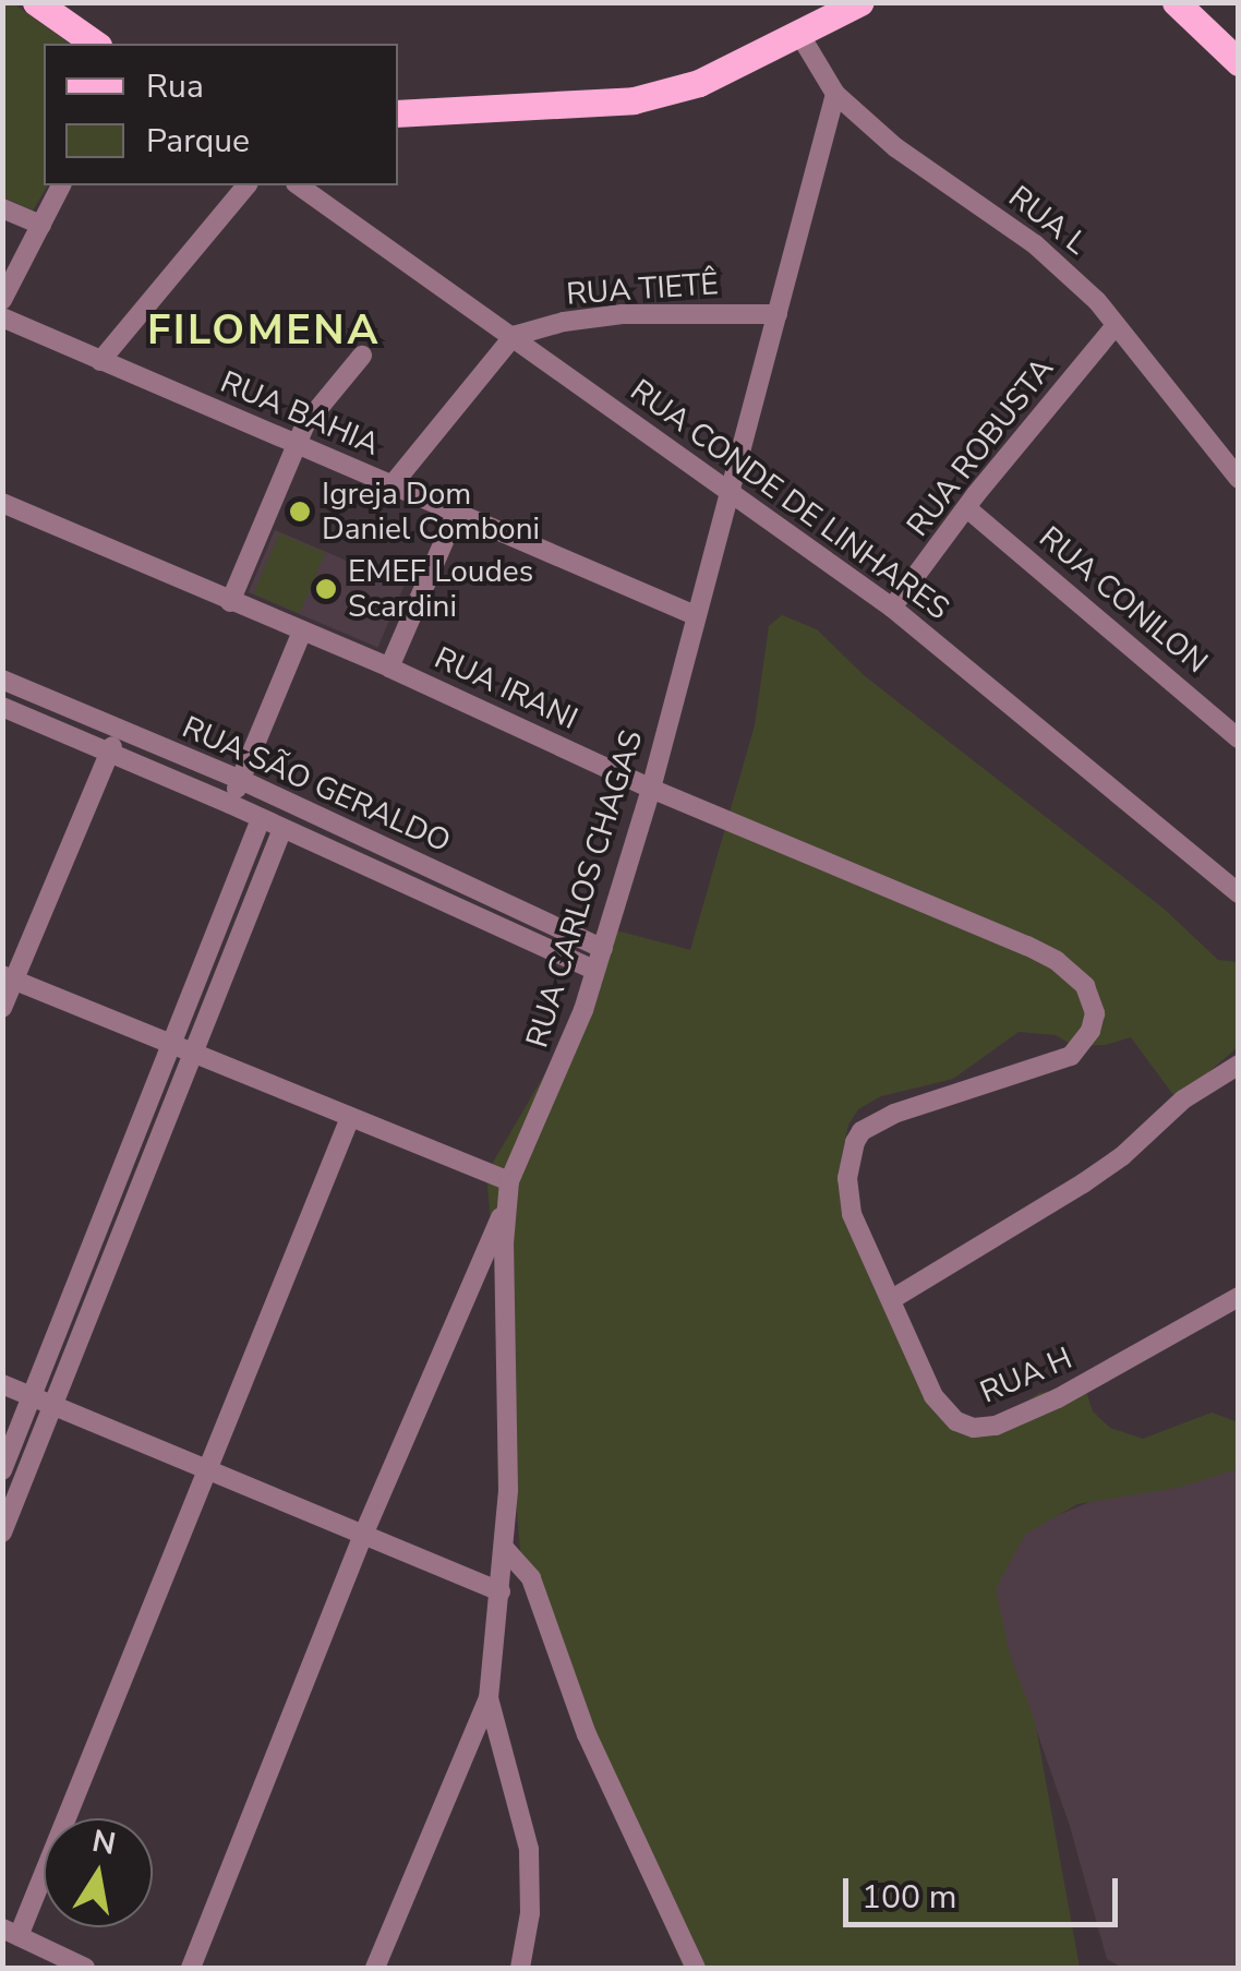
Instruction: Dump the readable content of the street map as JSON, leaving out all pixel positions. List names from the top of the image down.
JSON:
{
  "streets": {
    "street": [
      "RUA L",
      "RUA TIETÊ",
      "RUA BAHIA",
      "RUA ROBUSTA",
      "RUA CONDE DE LINHARES",
      "RUA CONILON",
      "RUA IRANI",
      "RUA SÃO GERALDO",
      "RUA CARLOS CHAGAS",
      "RUA H"
    ]
  },
  "crossings": [
    ["RUA L", "RUA ROBUSTA"],
    ["RUA L", "RUA CARLOS CHAGAS"],
    ["RUA TIETÊ", "RUA CONDE DE LINHARES"],
    ["RUA TIETÊ", "RUA CARLOS CHAGAS"],
    ["RUA BAHIA", "RUA CARLOS CHAGAS"],
    ["RUA ROBUSTA", "RUA CONDE DE LINHARES"],
    ["RUA ROBUSTA", "RUA CONILON"],
    ["RUA CONDE DE LINHARES", "RUA CARLOS CHAGAS"],
    ["RUA IRANI", "RUA CARLOS CHAGAS"],
    ["RUA IRANI", "RUA H"],
    ["RUA SÃO GERALDO", "RUA CARLOS CHAGAS"]
  ],
  "districts": ["FILOMENA"],
  "places": ["Igreja Dom Daniel Comboni", "EMEF Loudes Scardini"],
  "legend": ["Rua", "Parque"],
  "scale_bar": "100 m",
  "north": "top"
}
